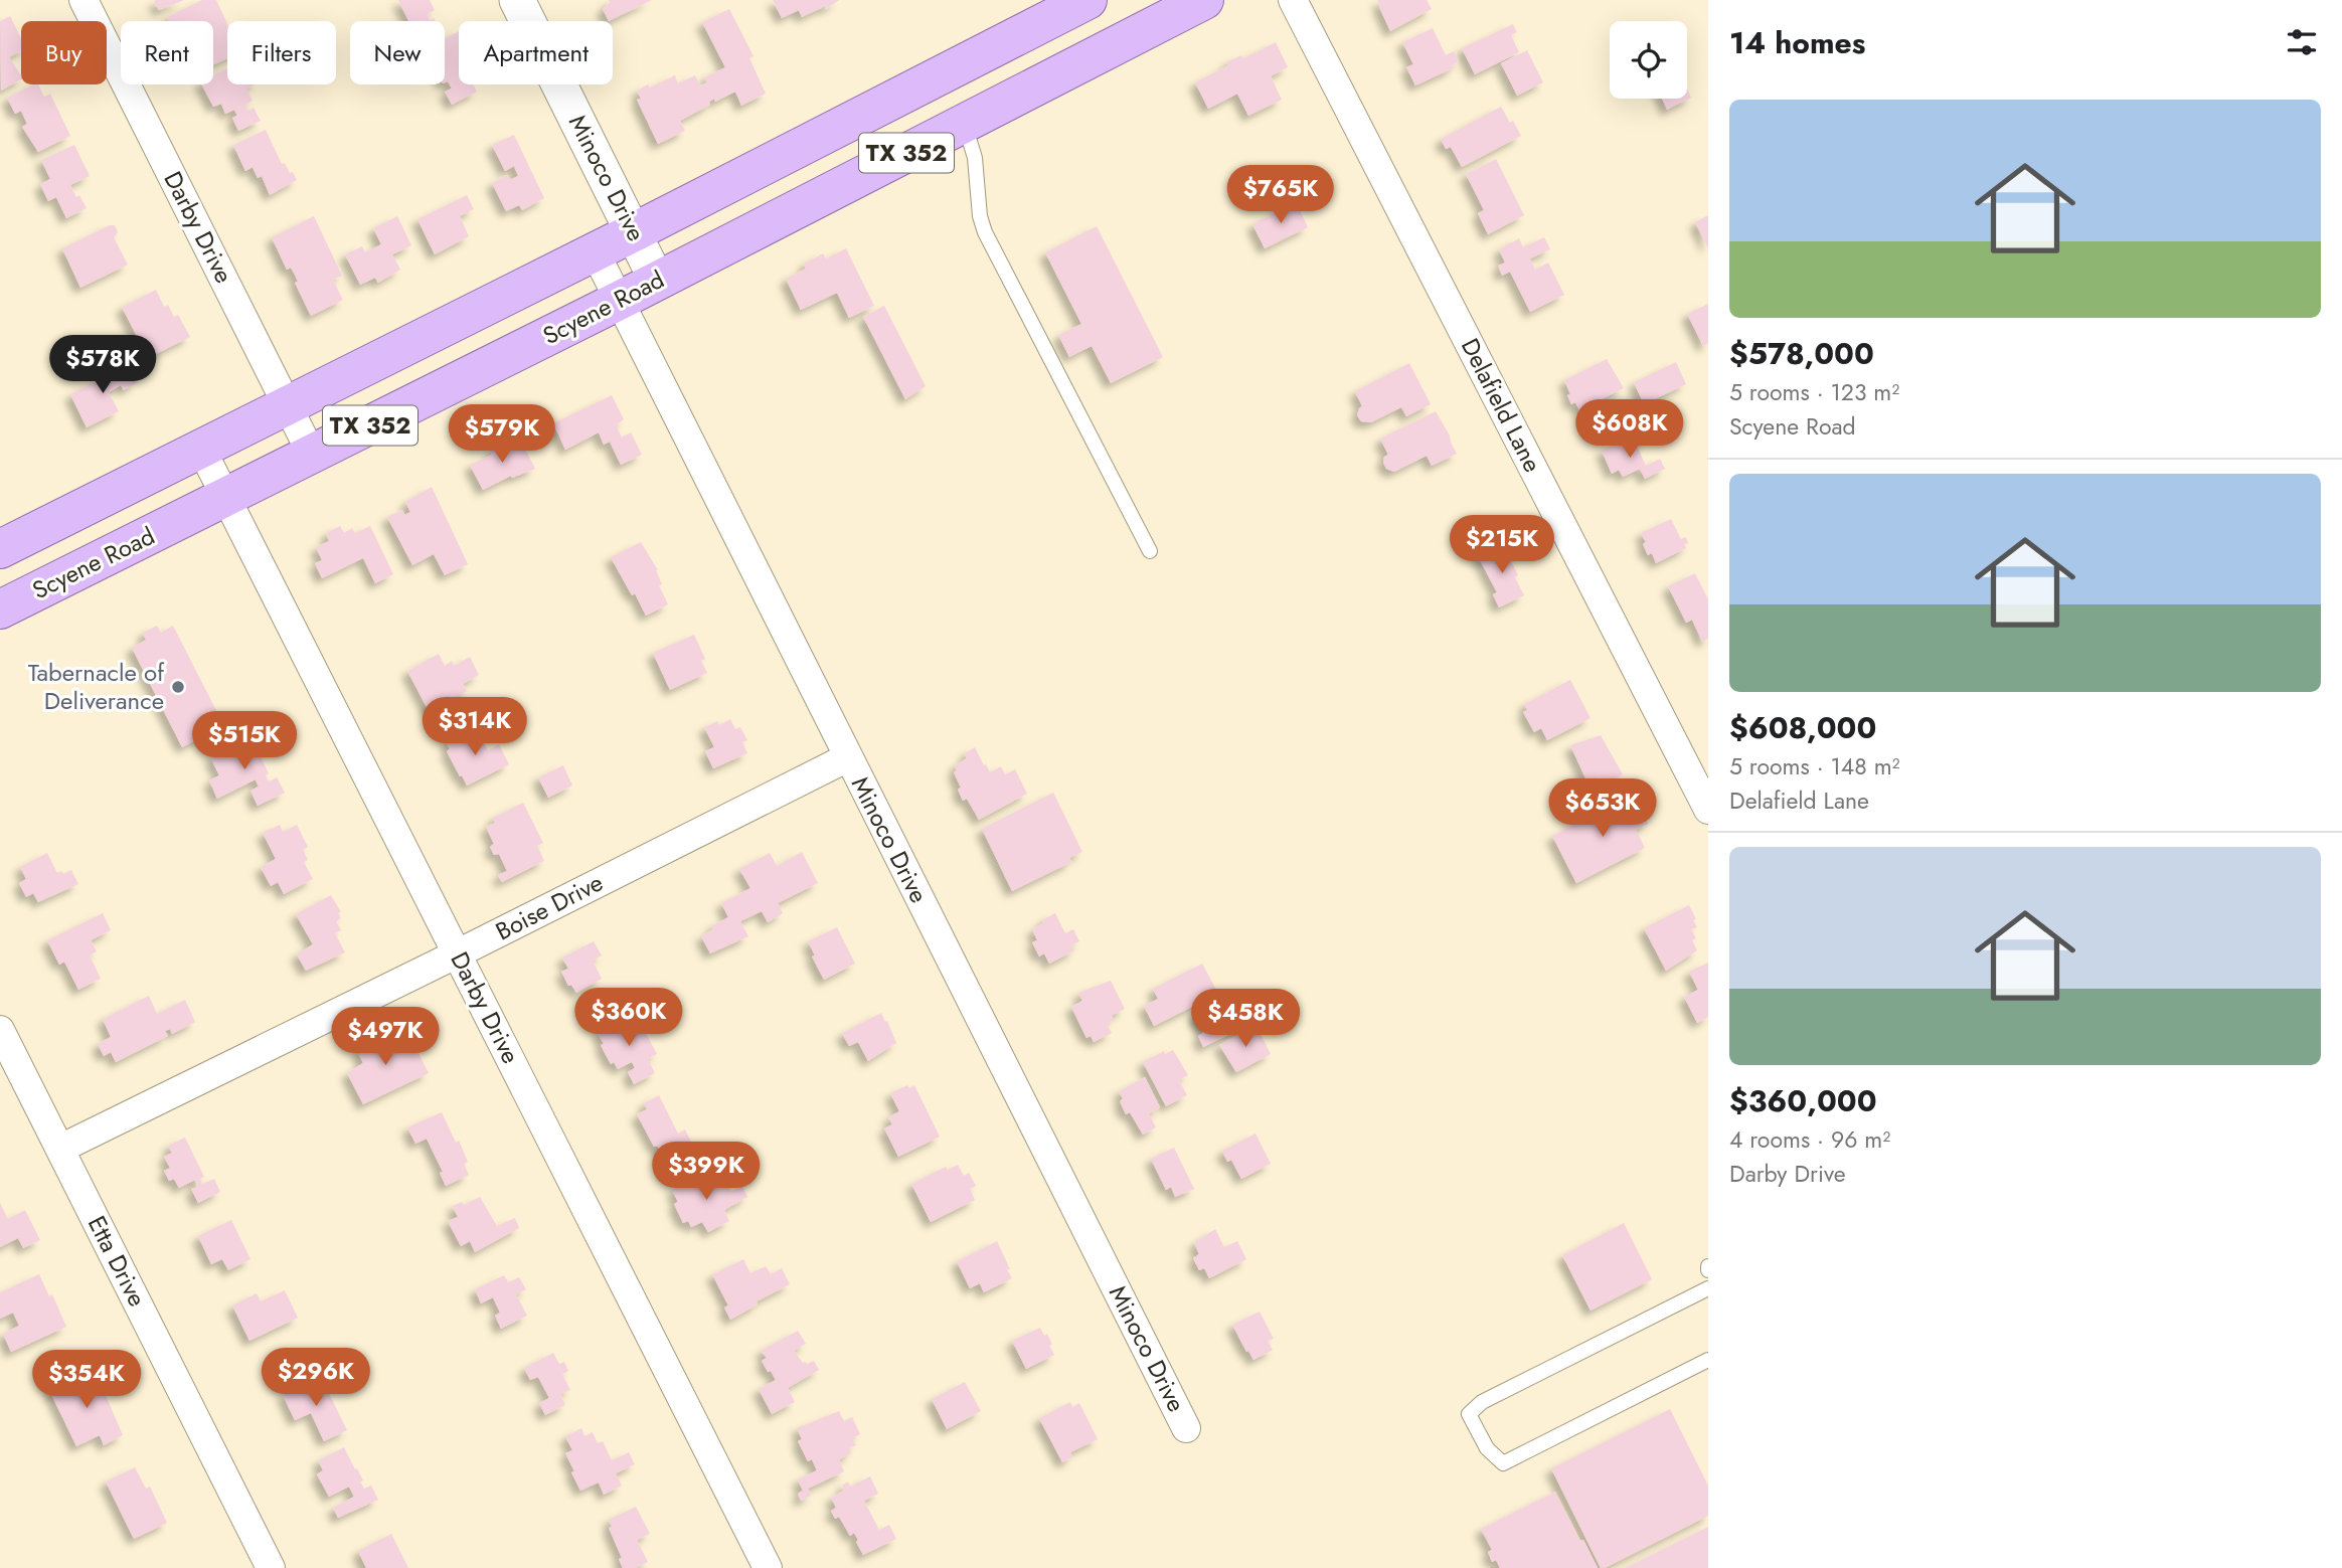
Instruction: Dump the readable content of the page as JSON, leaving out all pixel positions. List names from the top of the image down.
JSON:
{
  "streets": {
    "main road": ["TX 352", "Scyene Road"],
    "street": [
      "Minoco Drive",
      "Darby Drive",
      "Delafield Lane",
      "Boise Drive",
      "Etta Drive"
    ]
  },
  "crossings": [
    ["TX 352", "Minoco Drive"],
    ["TX 352", "Darby Drive"],
    ["Minoco Drive", "Scyene Road"],
    ["Minoco Drive", "Boise Drive"],
    ["Darby Drive", "Scyene Road"],
    ["Darby Drive", "Boise Drive"],
    ["Boise Drive", "Etta Drive"]
  ],
  "places": ["Tabernacle of Deliverance"],
  "page": {
    "heading": "14 homes",
    "chip": [
      "Buy",
      "Rent",
      "Filters",
      "New",
      "Apartment"
    ],
    "list": [
      {
        "name": "$578,000",
        "note": "5 rooms · 123 m² · Scyene Road"
      },
      {
        "name": "$608,000",
        "note": "5 rooms · 148 m² · Delafield Lane"
      },
      {
        "name": "$360,000",
        "note": "4 rooms · 96 m² · Darby Drive"
      }
    ],
    "price": [
      "$765K",
      "$578K",
      "$608K",
      "$579K",
      "$215K",
      "$314K",
      "$515K",
      "$653K",
      "$360K",
      "$458K",
      "$497K",
      "$399K",
      "$296K",
      "$354K"
    ]
  }
}
